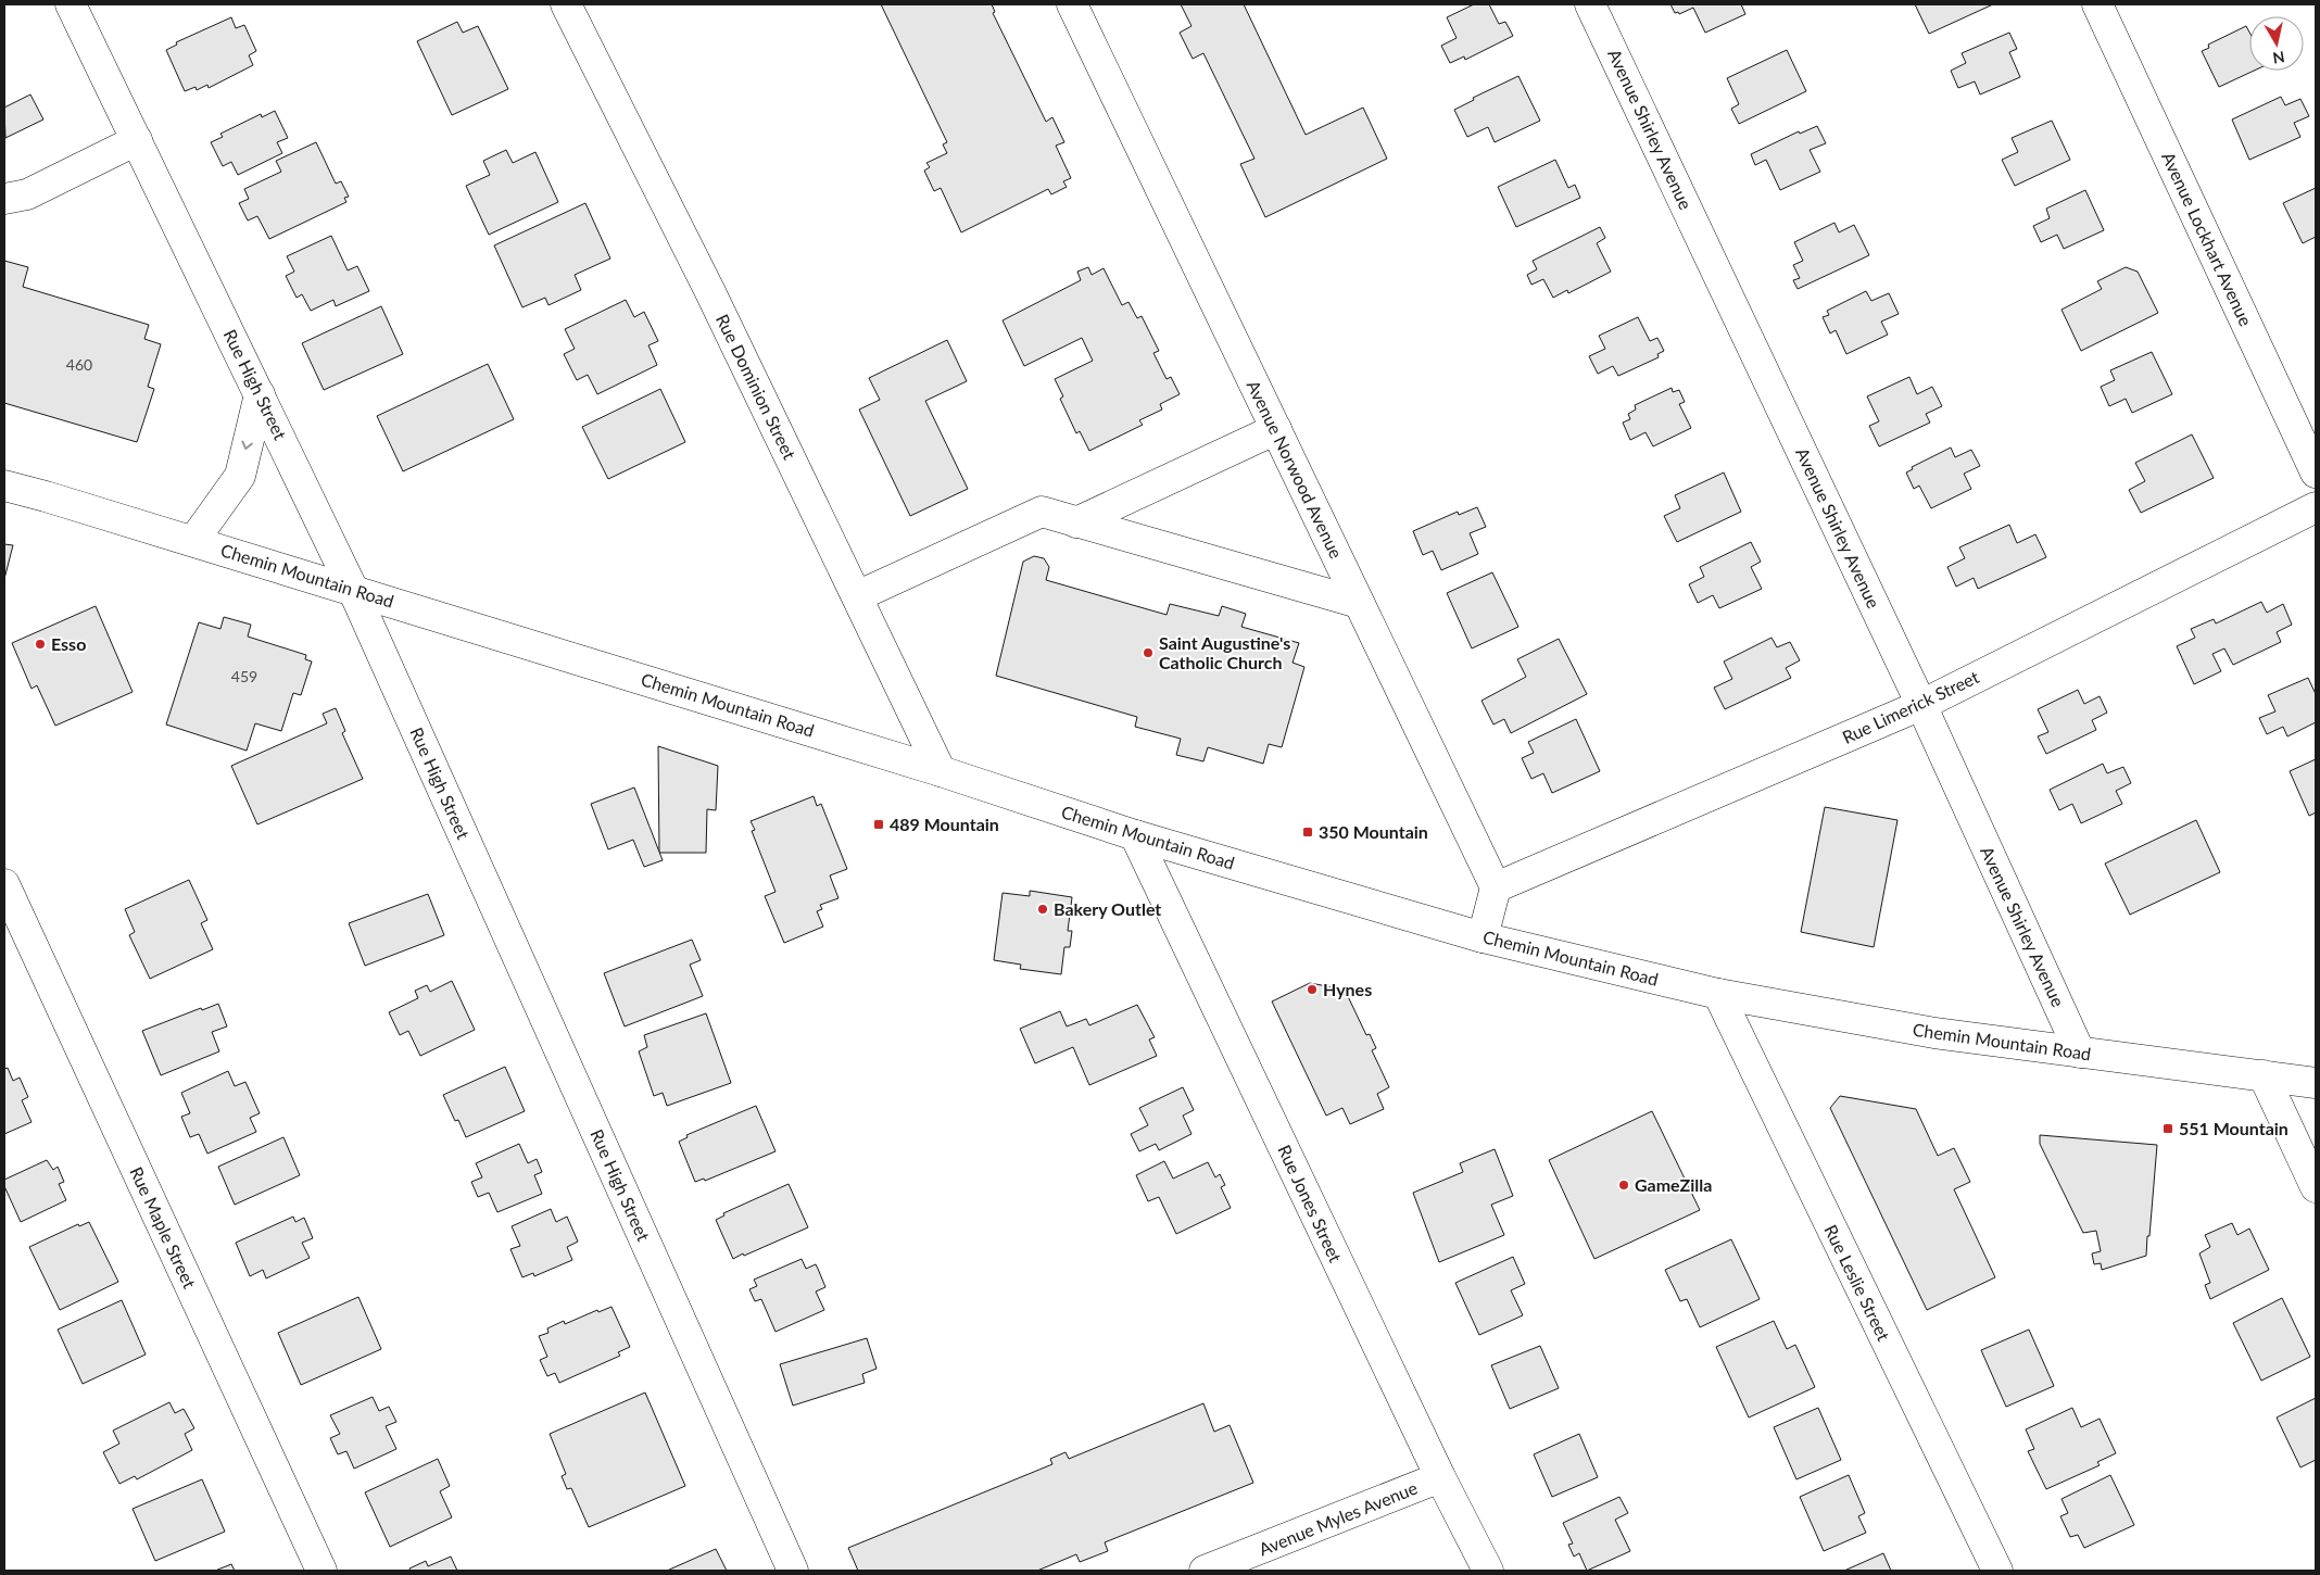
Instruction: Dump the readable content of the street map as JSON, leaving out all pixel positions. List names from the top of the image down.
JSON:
{
  "streets": {
    "street": [
      "Avenue Shirley Avenue",
      "Avenue Lockhart Avenue",
      "Rue High Street",
      "Rue Dominion Street",
      "Avenue Norwood Avenue",
      "Chemin Mountain Road",
      "Rue Limerick Street",
      "Rue Jones Street",
      "Rue Maple Street",
      "Rue Leslie Street",
      "Avenue Myles Avenue"
    ]
  },
  "crossings": [
    ["Avenue Shirley Avenue", "Chemin Mountain Road"],
    ["Avenue Shirley Avenue", "Rue Limerick Street"],
    ["Rue High Street", "Chemin Mountain Road"],
    ["Rue Dominion Street", "Chemin Mountain Road"],
    ["Avenue Norwood Avenue", "Rue Limerick Street"],
    ["Chemin Mountain Road", "Rue Jones Street"],
    ["Chemin Mountain Road", "Rue Leslie Street"],
    ["Rue Jones Street", "Avenue Myles Avenue"]
  ],
  "places": {
    "other": [
      "Esso",
      "Saint Augustine's Catholic Church",
      "Bakery Outlet",
      "Hynes",
      "GameZilla"
    ],
    "transit": ["489 Mountain", "350 Mountain", "551 Mountain"]
  },
  "house_numbers": ["460", "459"],
  "north": "bottom"
}
